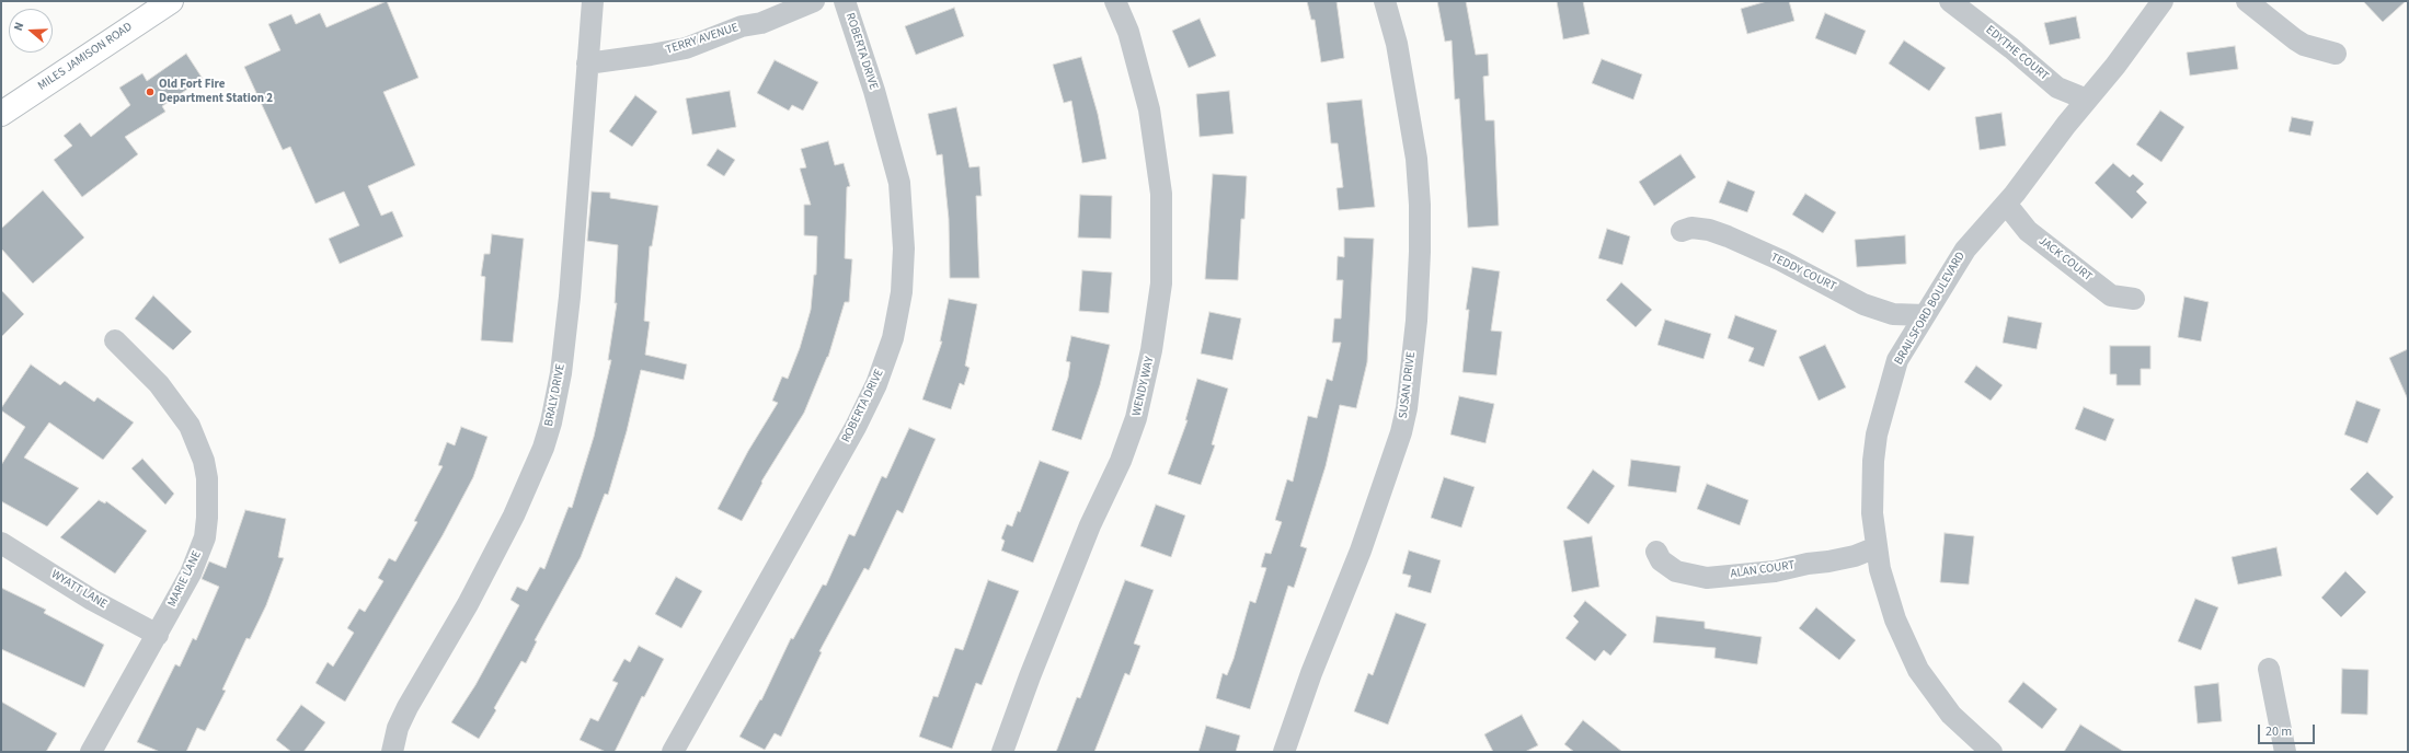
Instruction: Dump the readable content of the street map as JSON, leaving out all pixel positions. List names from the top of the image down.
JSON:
{
  "streets": {
    "main road": ["MILES JAMISON ROAD"],
    "street": [
      "TERRY AVENUE",
      "ROBERTA DRIVE",
      "EDYTHE COURT",
      "JACK COURT",
      "TEDDY COURT",
      "BRAILSFORD BOULEVARD",
      "SUSAN DRIVE",
      "WENDY WAY",
      "BRALY DRIVE",
      "ALAN COURT",
      "MARIE LANE",
      "WYATT LANE"
    ]
  },
  "crossings": [
    ["TERRY AVENUE", "BRALY DRIVE"],
    ["EDYTHE COURT", "BRAILSFORD BOULEVARD"],
    ["JACK COURT", "BRAILSFORD BOULEVARD"],
    ["TEDDY COURT", "BRAILSFORD BOULEVARD"],
    ["BRAILSFORD BOULEVARD", "ALAN COURT"],
    ["MARIE LANE", "WYATT LANE"]
  ],
  "places": ["Old Fort Fire Department Station 2"],
  "scale_bar": "20 m",
  "north": "left"
}
